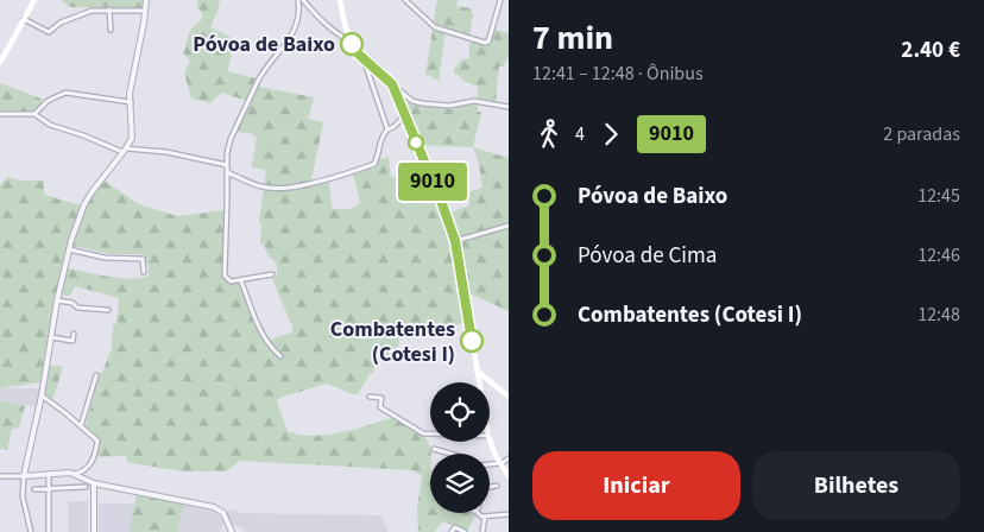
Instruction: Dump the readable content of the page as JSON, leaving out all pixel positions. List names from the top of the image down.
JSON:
{
  "places": ["Póvoa de Baixo", "Combatentes (Cotesi I)"],
  "lines": ["bus line 9010"],
  "page": {
    "on_map": "9010",
    "heading": ["7 min", "12:41 – 12:48 · Ônibus", "2.40 €"],
    "legs": ["4", "9010", "2 paradas"],
    "list": [
      {
        "name": "Póvoa de Baixo",
        "value": "12:45"
      },
      {
        "name": "Póvoa de Cima",
        "value": "12:46"
      },
      {
        "name": "Combatentes (Cotesi I)",
        "value": "12:48"
      }
    ],
    "buttons": ["Iniciar", "Bilhetes"]
  }
}
